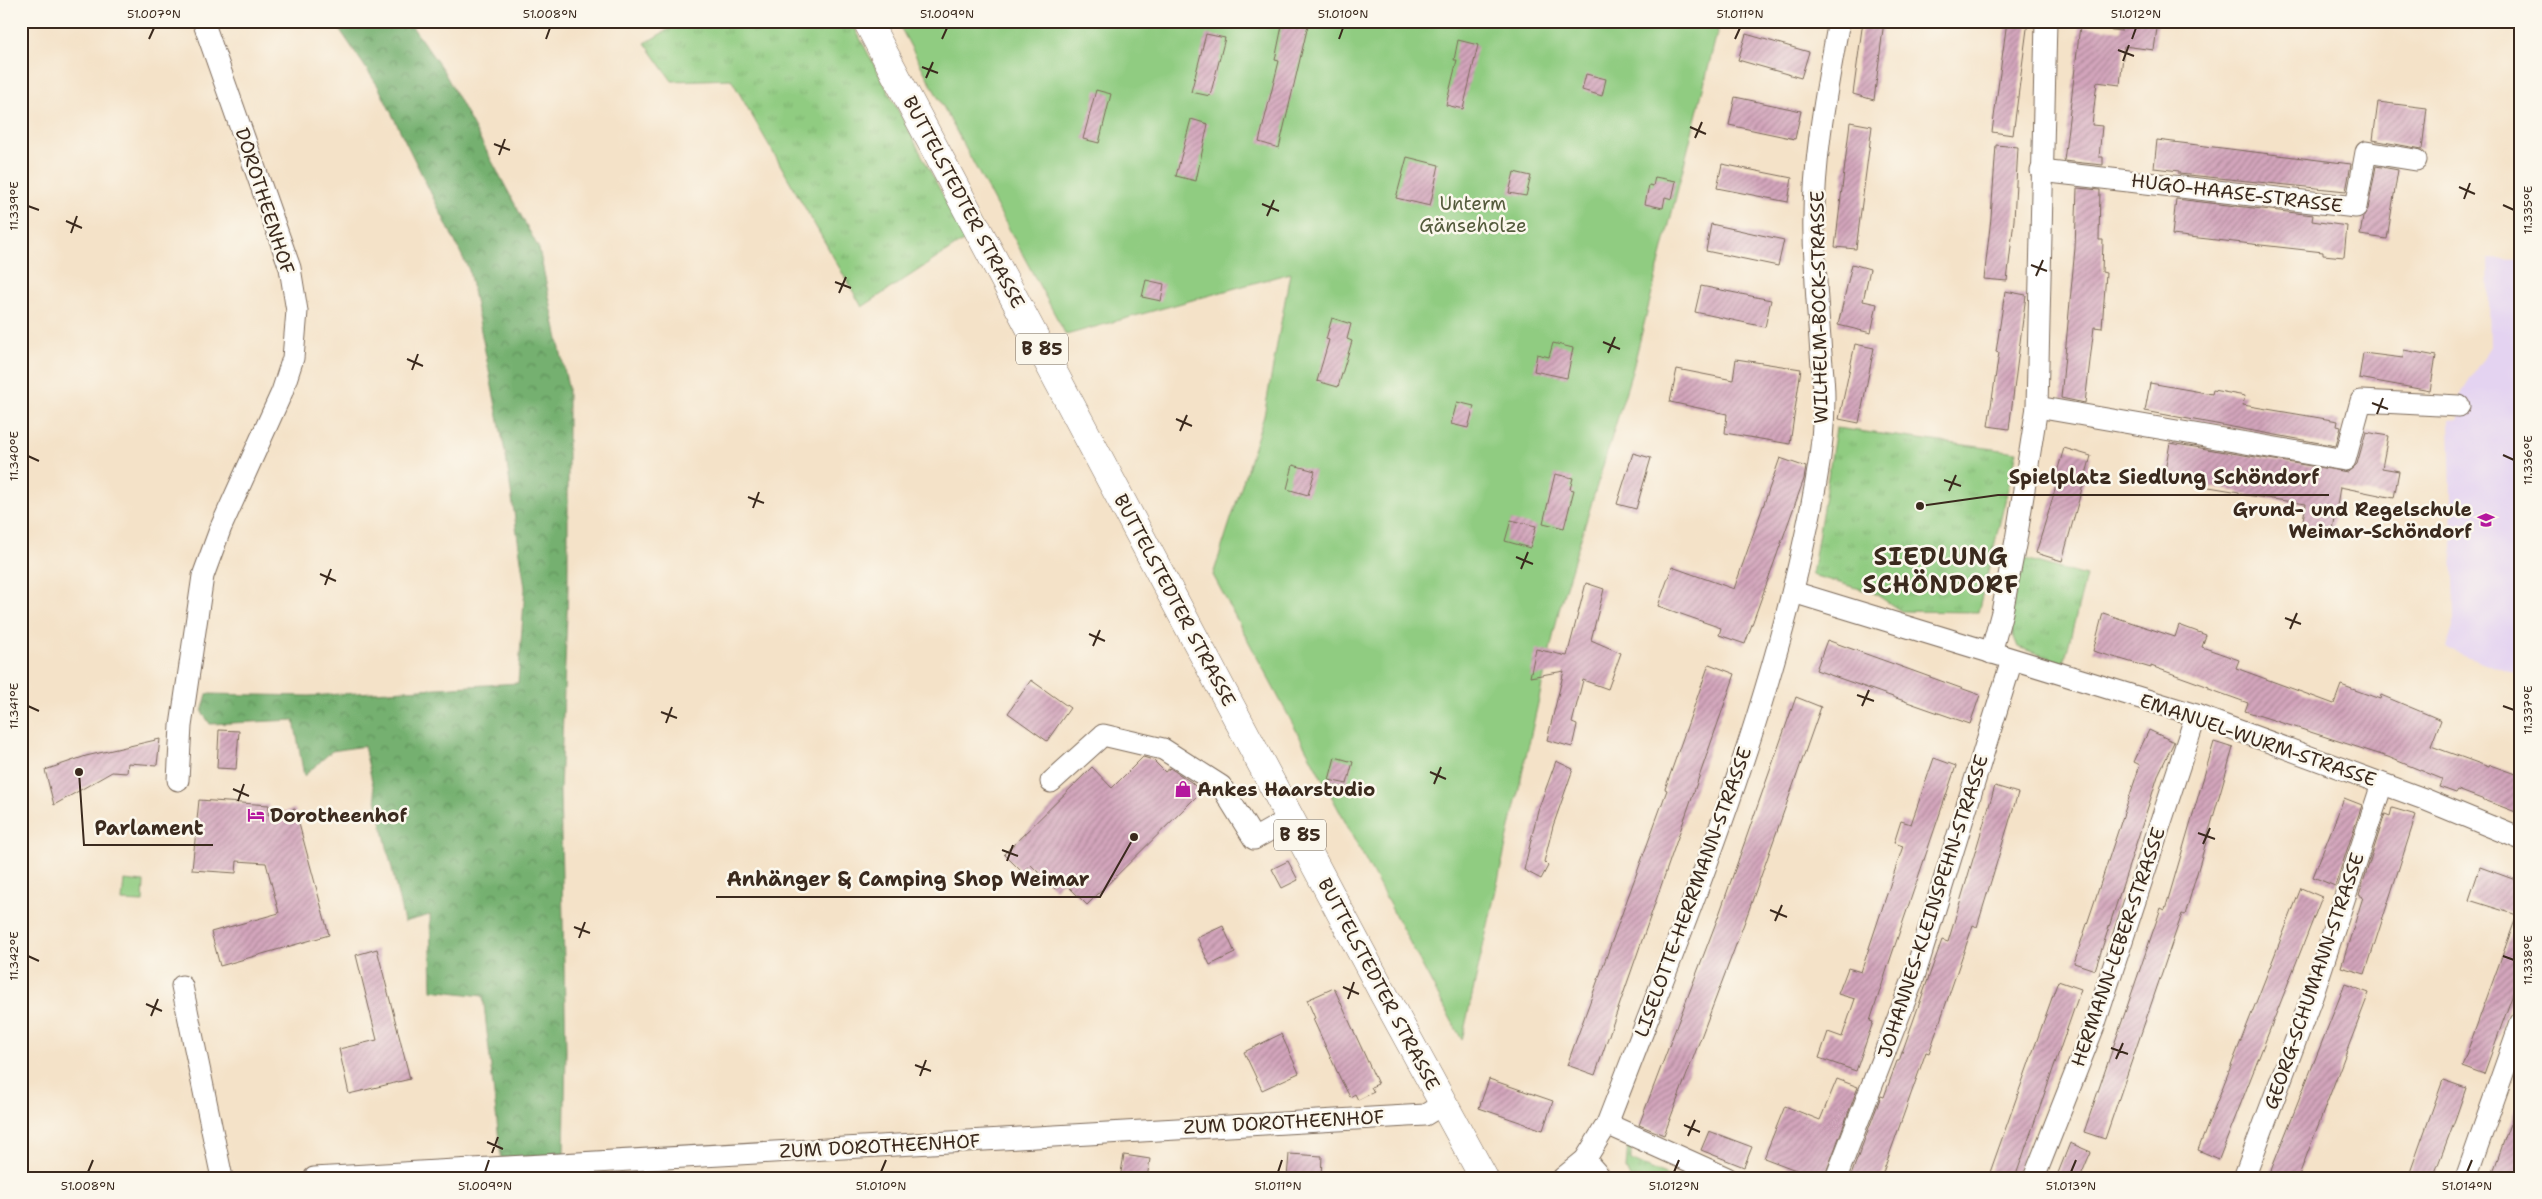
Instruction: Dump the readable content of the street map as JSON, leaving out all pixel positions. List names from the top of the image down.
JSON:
{
  "streets": {
    "main road": ["BUTTELSTEDTER STRASSE", "B 85"],
    "street": [
      "HUGO-HAASE-STRASSE",
      "DOROTHEENHOF",
      "WILHELM-BOCK-STRASSE",
      "EMANUEL-WURM-STRASSE",
      "LISELOTTE-HERRMANN-STRASSE",
      "JOHANNES-KLEINSPEHN-STRASSE",
      "HERMANN-LEBER-STRASSE",
      "GEORG-SCHUMANN-STRASSE",
      "ZUM DOROTHEENHOF"
    ]
  },
  "crossings": [
    ["BUTTELSTEDTER STRASSE", "ZUM DOROTHEENHOF"],
    ["WILHELM-BOCK-STRASSE", "EMANUEL-WURM-STRASSE"],
    ["WILHELM-BOCK-STRASSE", "LISELOTTE-HERRMANN-STRASSE"],
    ["EMANUEL-WURM-STRASSE", "LISELOTTE-HERRMANN-STRASSE"],
    ["EMANUEL-WURM-STRASSE", "JOHANNES-KLEINSPEHN-STRASSE"],
    ["EMANUEL-WURM-STRASSE", "HERMANN-LEBER-STRASSE"],
    ["EMANUEL-WURM-STRASSE", "GEORG-SCHUMANN-STRASSE"]
  ],
  "districts": ["SIEDLUNG SCHÖNDORF"],
  "parks": ["Unterm Gänseholze"],
  "places": {
    "other": ["Spielplatz Siedlung Schöndorf", "Parlament", "Anhänger & Camping Shop Weimar"],
    "school or university": ["Grund- und Regelschule Weimar-Schöndorf"],
    "shop": ["Ankes Haarstudio"],
    "hotel": ["Dorotheenhof"]
  },
  "coordinates": [
    "51.007°N",
    "51.008°N",
    "51.009°N",
    "51.010°N",
    "51.011°N",
    "51.012°N",
    "11.339°E",
    "11.335°E",
    "11.340°E",
    "11.336°E",
    "11.341°E",
    "11.337°E",
    "11.342°E",
    "11.338°E",
    "51.013°N",
    "51.014°N"
  ]
}
